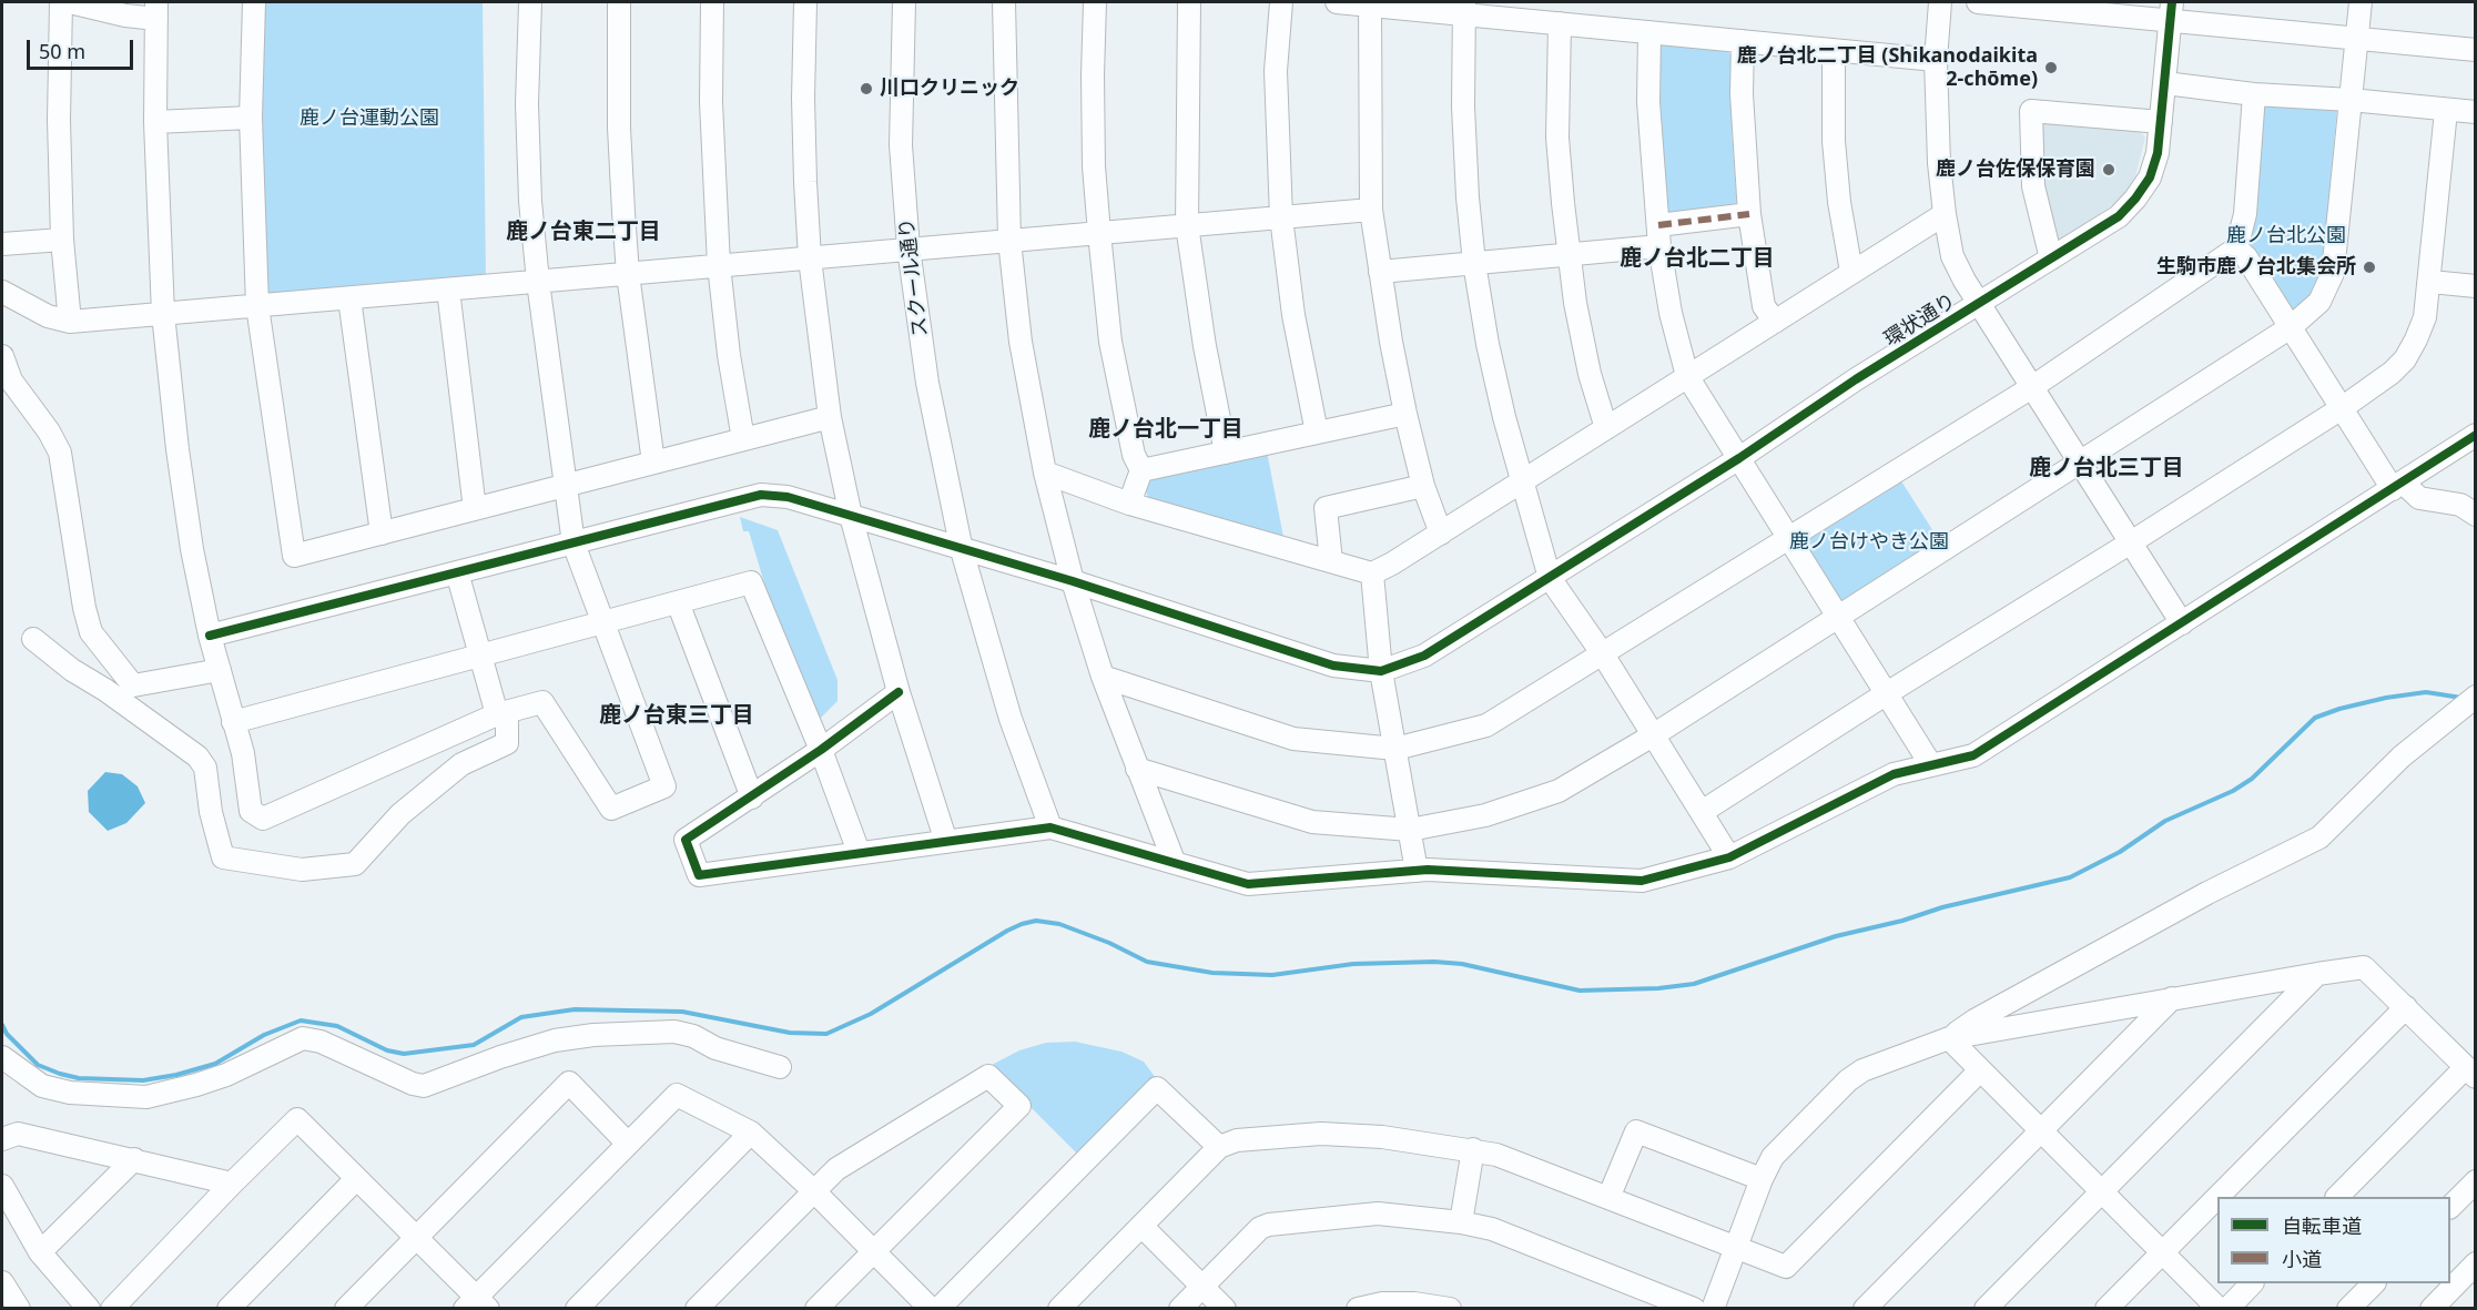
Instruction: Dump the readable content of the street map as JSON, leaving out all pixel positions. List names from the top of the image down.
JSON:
{
  "streets": {
    "street": ["スクール通り", "環状通り"]
  },
  "districts": [
    "鹿ノ台東二丁目",
    "鹿ノ台北二丁目",
    "鹿ノ台北一丁目",
    "鹿ノ台北三丁目",
    "鹿ノ台東三丁目"
  ],
  "parks": ["鹿ノ台運動公園", "鹿ノ台北公園", "鹿ノ台けやき公園"],
  "places": [
    "鹿ノ台北二丁目 (Shikanodaikita 2-chōme)",
    "川口クリニック",
    "鹿ノ台佐保保育園",
    "生駒市鹿ノ台北集会所"
  ],
  "legend": ["自転車道", "小道"],
  "scale_bar": "50 m"
}
